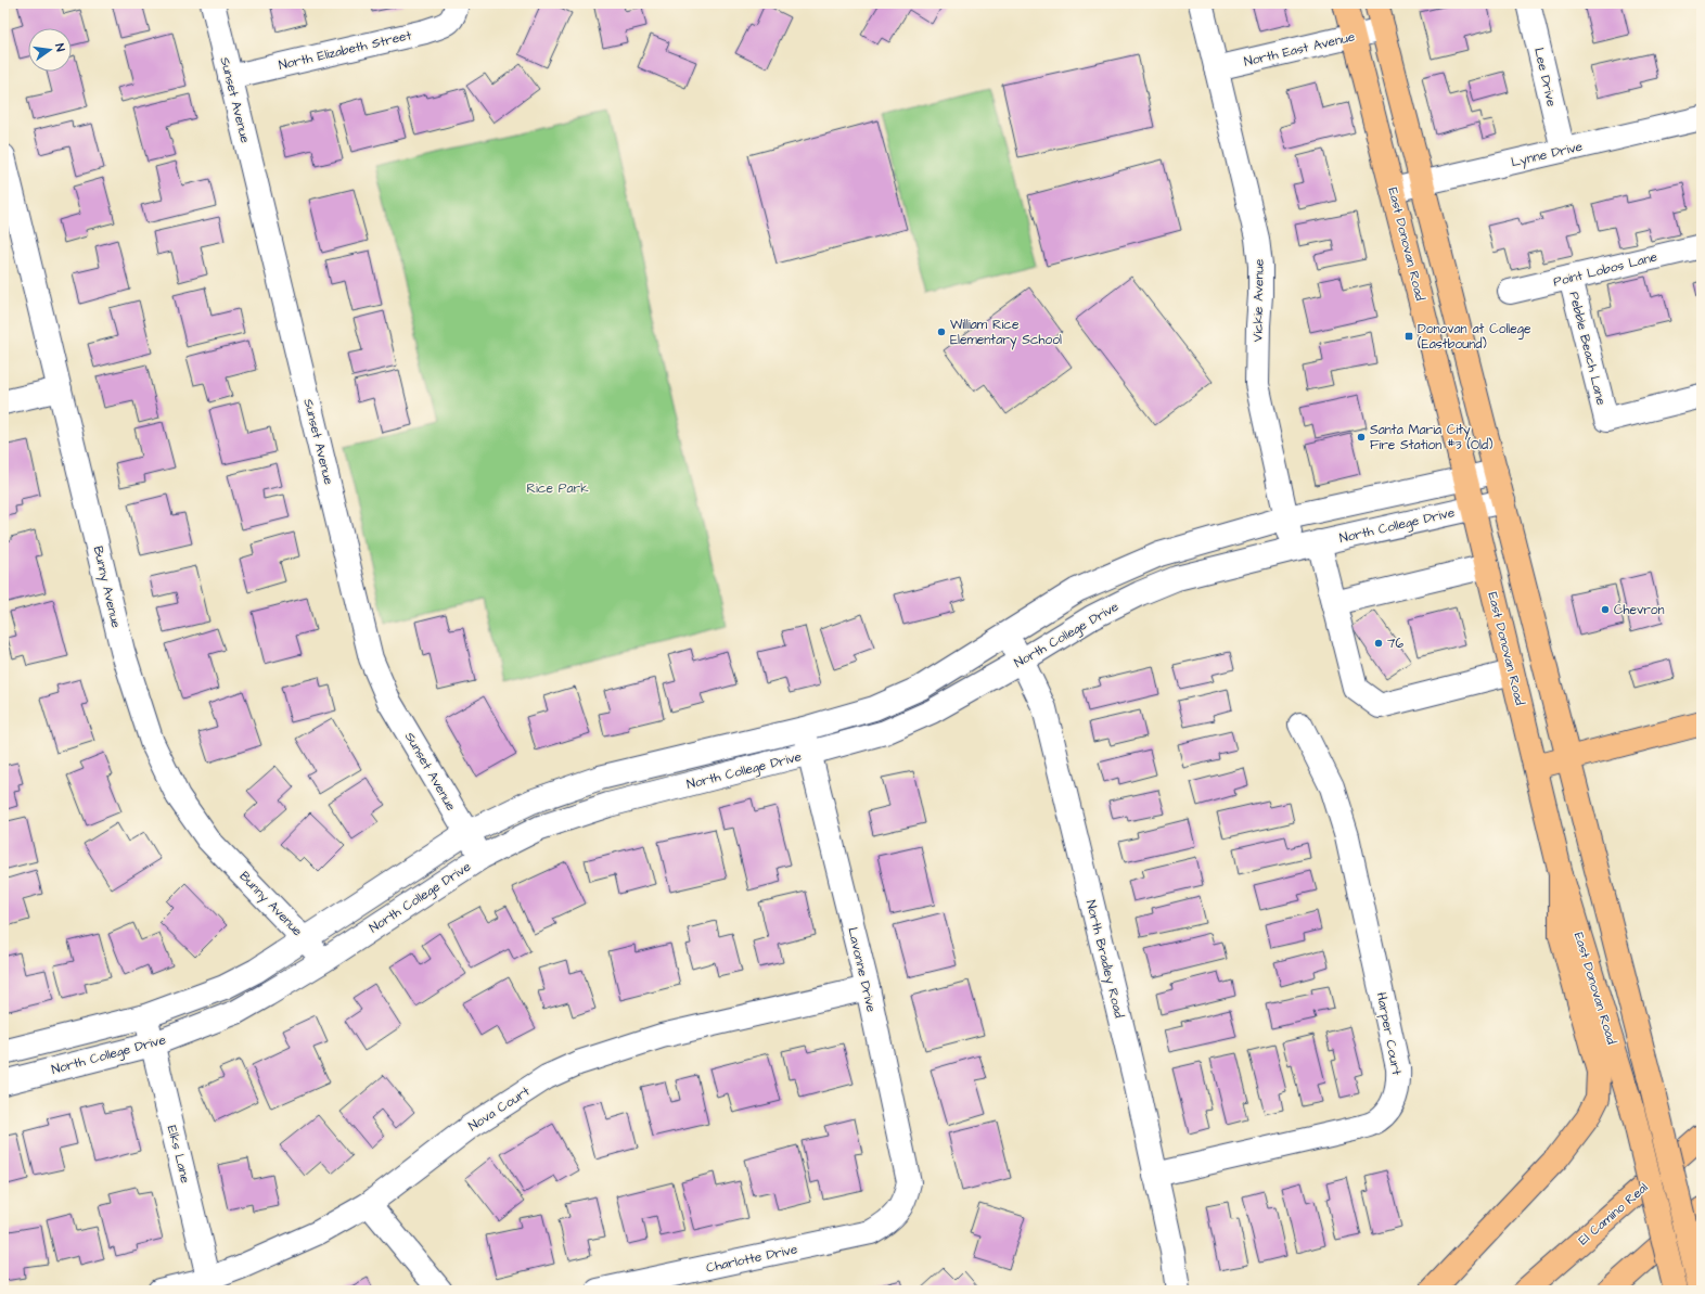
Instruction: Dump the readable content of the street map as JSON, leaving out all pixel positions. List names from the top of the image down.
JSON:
{
  "streets": {
    "main road": ["East Donovan Road", "El Camino Real"],
    "street": [
      "North East Avenue",
      "North Elizabeth Street",
      "Lee Drive",
      "Sunset Avenue",
      "Lynne Drive",
      "Point Lobos Lane",
      "Vickie Avenue",
      "Pebble Beach Lane",
      "North College Drive",
      "Bunny Avenue",
      "North Bradley Road",
      "Lavonne Drive",
      "Harper Court",
      "Nova Court",
      "Elks Lane",
      "Charlotte Drive"
    ]
  },
  "crossings": [
    ["North East Avenue", "East Donovan Road"],
    ["North East Avenue", "Vickie Avenue"],
    ["North Elizabeth Street", "Sunset Avenue"],
    ["Lee Drive", "Lynne Drive"],
    ["Sunset Avenue", "North College Drive"],
    ["Lynne Drive", "East Donovan Road"],
    ["East Donovan Road", "North College Drive"],
    ["Point Lobos Lane", "Pebble Beach Lane"],
    ["Vickie Avenue", "North College Drive"],
    ["North College Drive", "Bunny Avenue"],
    ["North College Drive", "North Bradley Road"],
    ["North College Drive", "Lavonne Drive"],
    ["North College Drive", "Elks Lane"],
    ["North Bradley Road", "Harper Court"],
    ["Lavonne Drive", "Nova Court"],
    ["Lavonne Drive", "Charlotte Drive"],
    ["Nova Court", "Elks Lane"]
  ],
  "parks": ["Rice Park"],
  "places": {
    "other": [
      "William Rice Elementary School",
      "Santa Maria City Fire Station #3 (Old)",
      "Chevron",
      "76"
    ],
    "transit": ["Donovan at College (Eastbound)"]
  },
  "north": "right"
}
